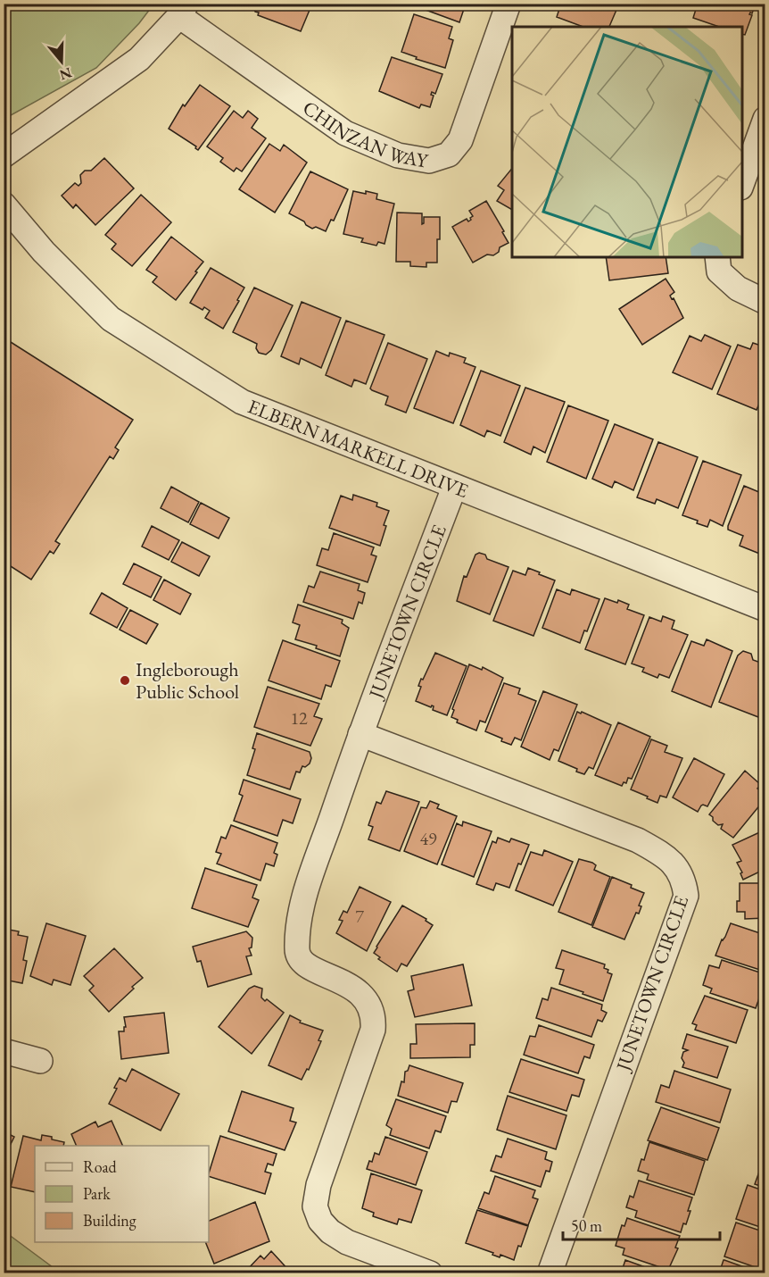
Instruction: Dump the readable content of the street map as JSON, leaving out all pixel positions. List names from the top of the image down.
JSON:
{
  "streets": {
    "street": ["CHINZAN WAY", "ELBERN MARKELL DRIVE", "JUNETOWN CIRCLE"]
  },
  "crossings": [
    ["ELBERN MARKELL DRIVE", "JUNETOWN CIRCLE"]
  ],
  "places": ["Ingleborough Public School"],
  "house_numbers": ["12", "49", "7"],
  "legend": ["Road", "Park", "Building"],
  "scale_bar": "50 m",
  "north": "bottom"
}
